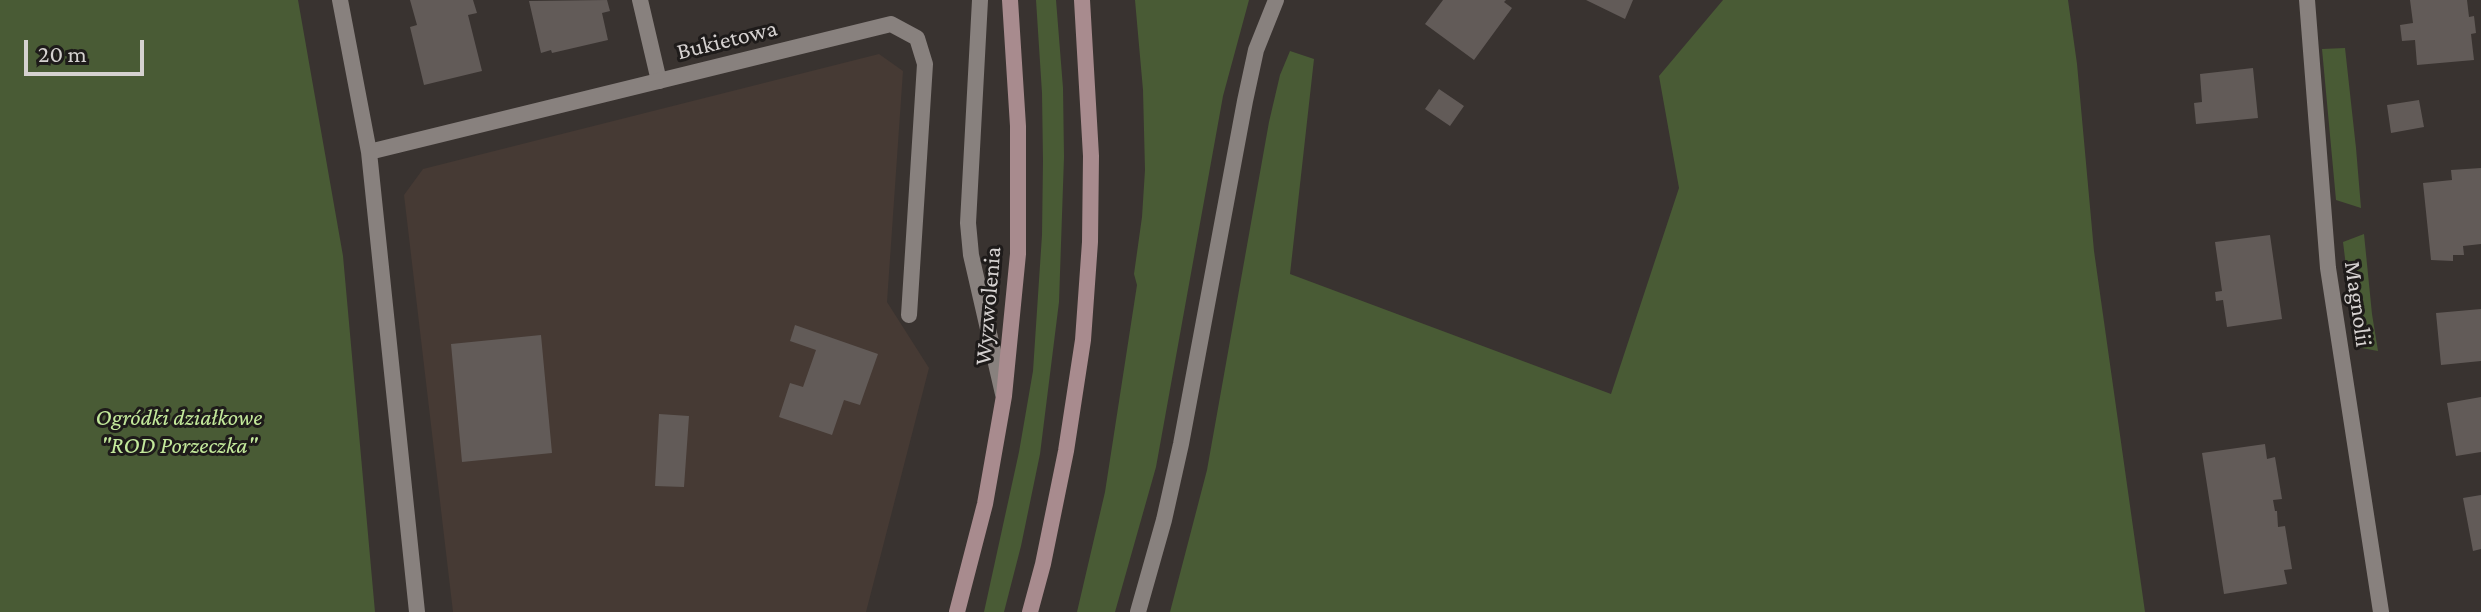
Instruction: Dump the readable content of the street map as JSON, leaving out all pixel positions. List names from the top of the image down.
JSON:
{
  "streets": {
    "main road": ["Wyzwolenia"],
    "street": ["Bukietowa", "Magnolii"]
  },
  "parks": ["Ogródki działkowe \"ROD Porzeczka\""],
  "scale_bar": "20 m"
}
